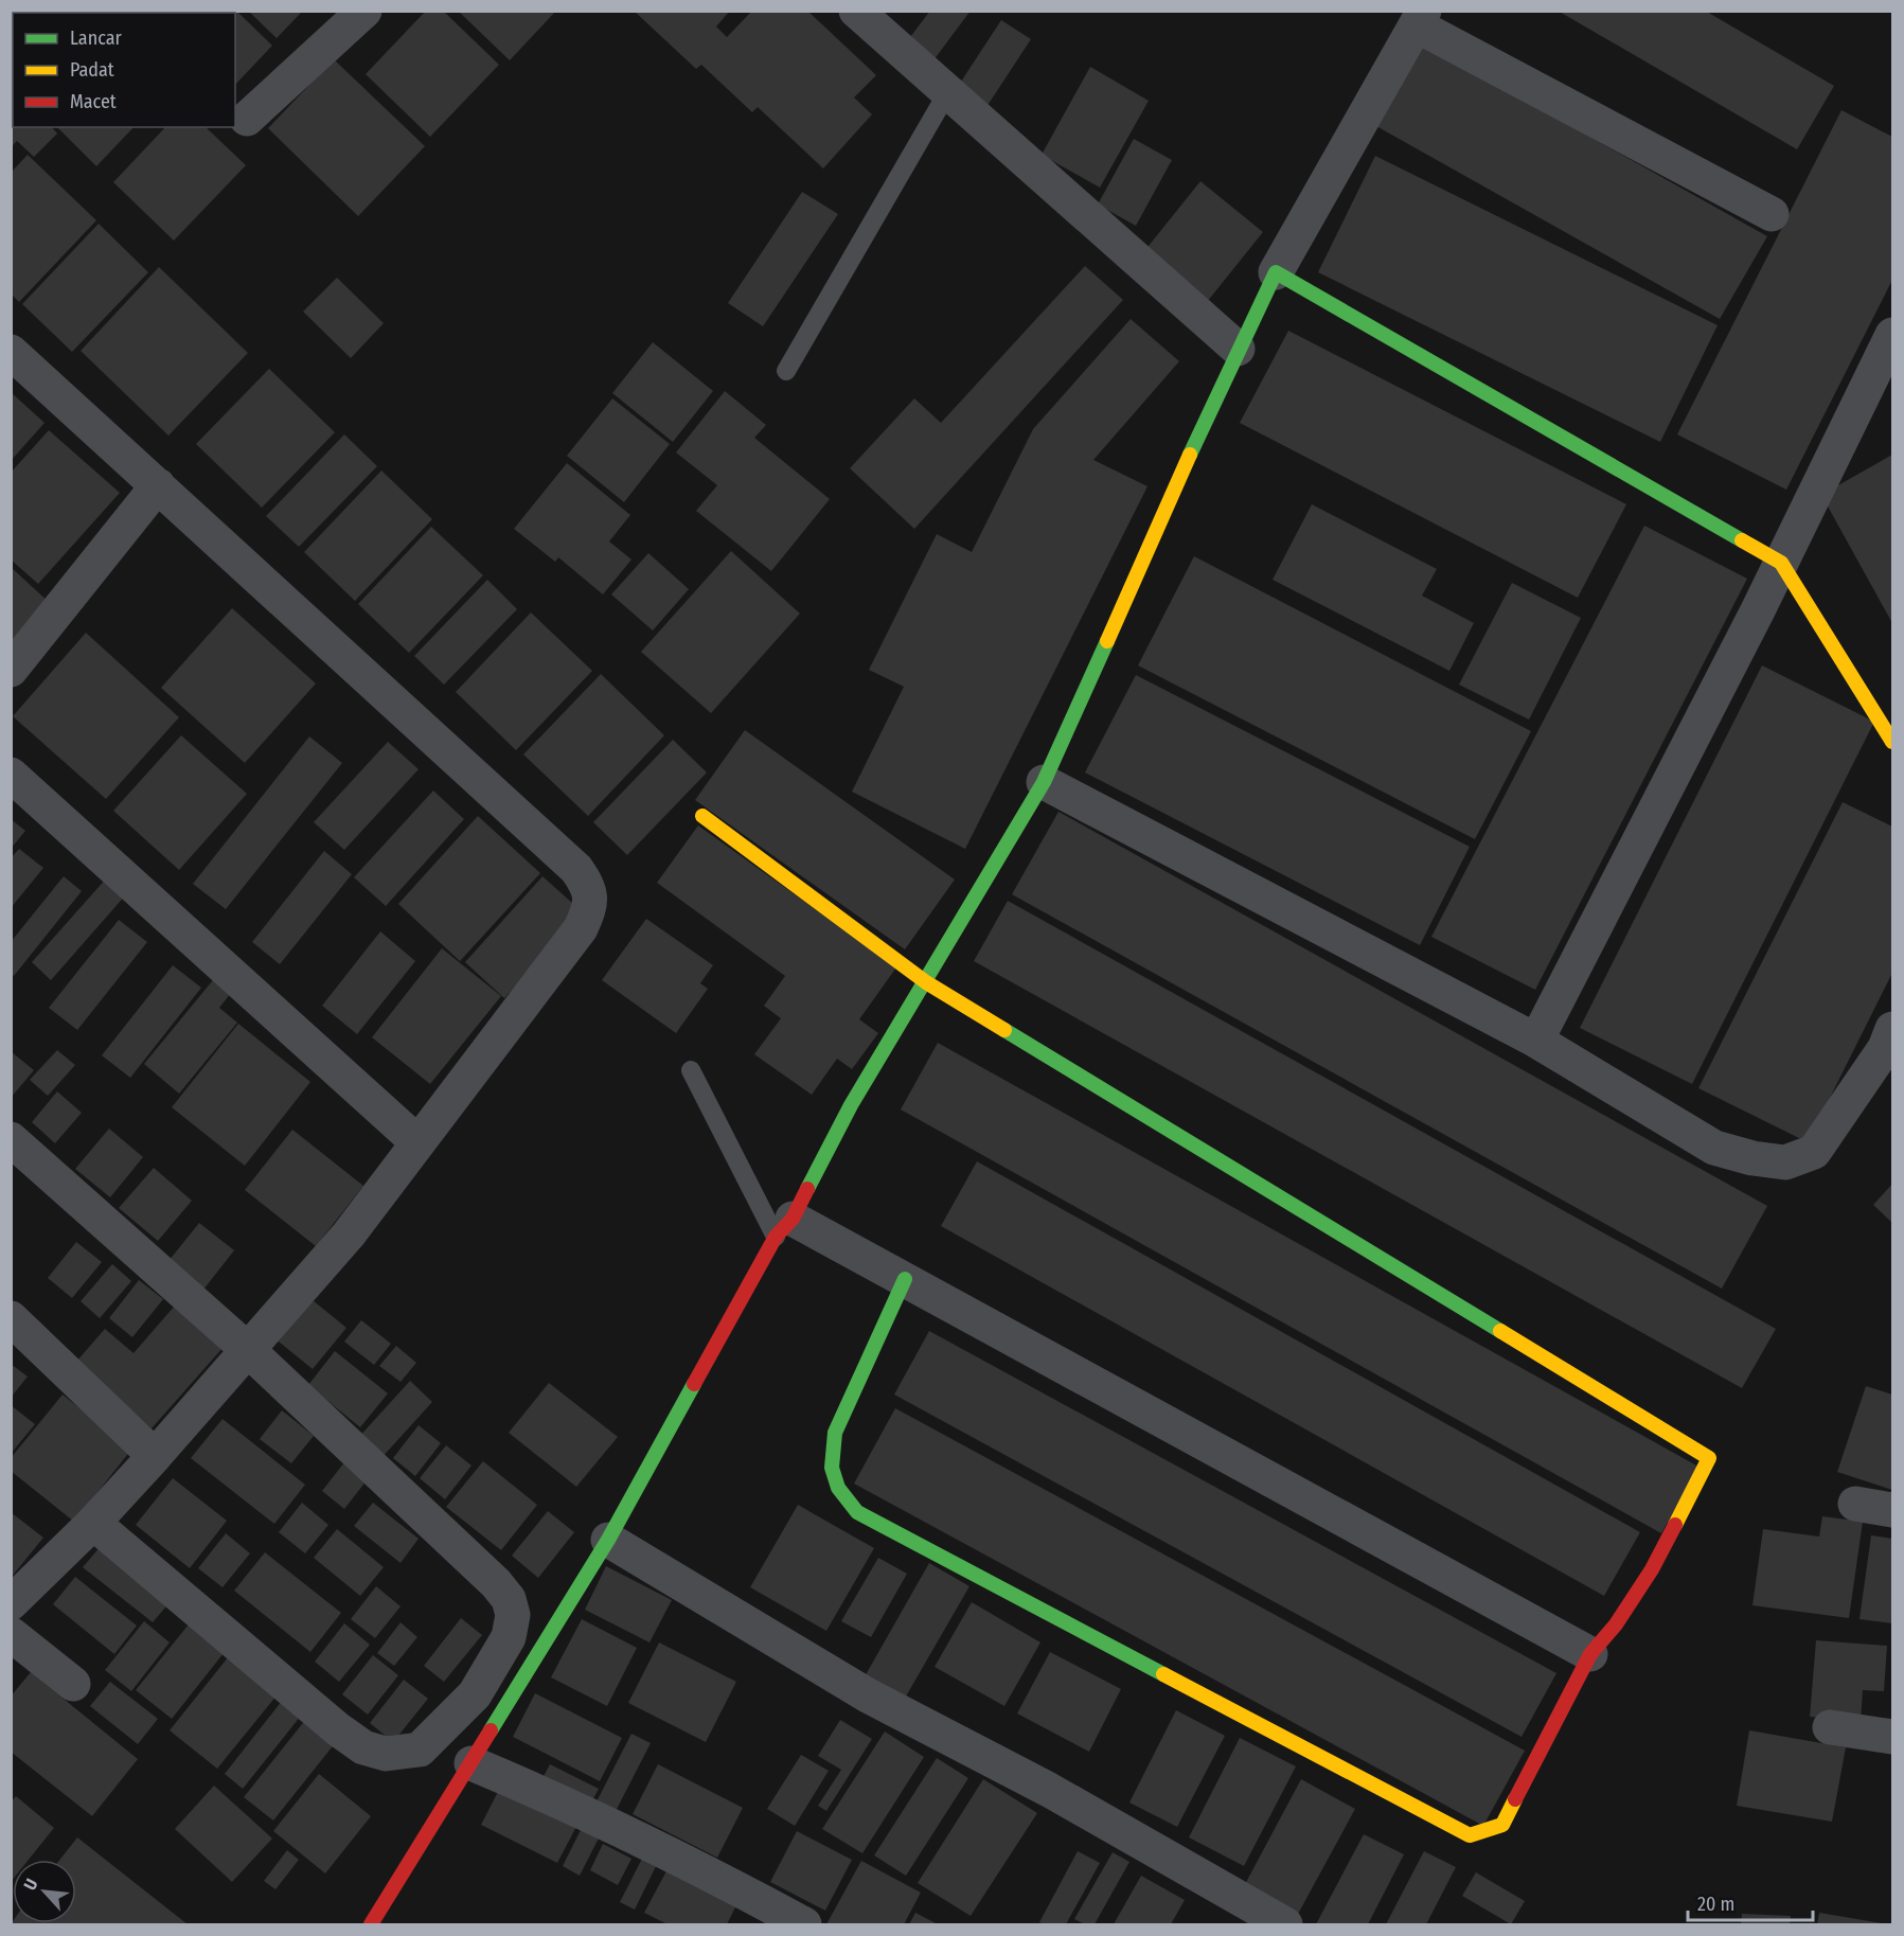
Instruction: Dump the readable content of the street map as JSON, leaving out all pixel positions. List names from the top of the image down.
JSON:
{
  "legend": ["Lancar", "Padat", "Macet"],
  "scale_bar": "20 m",
  "north": "top left"
}
